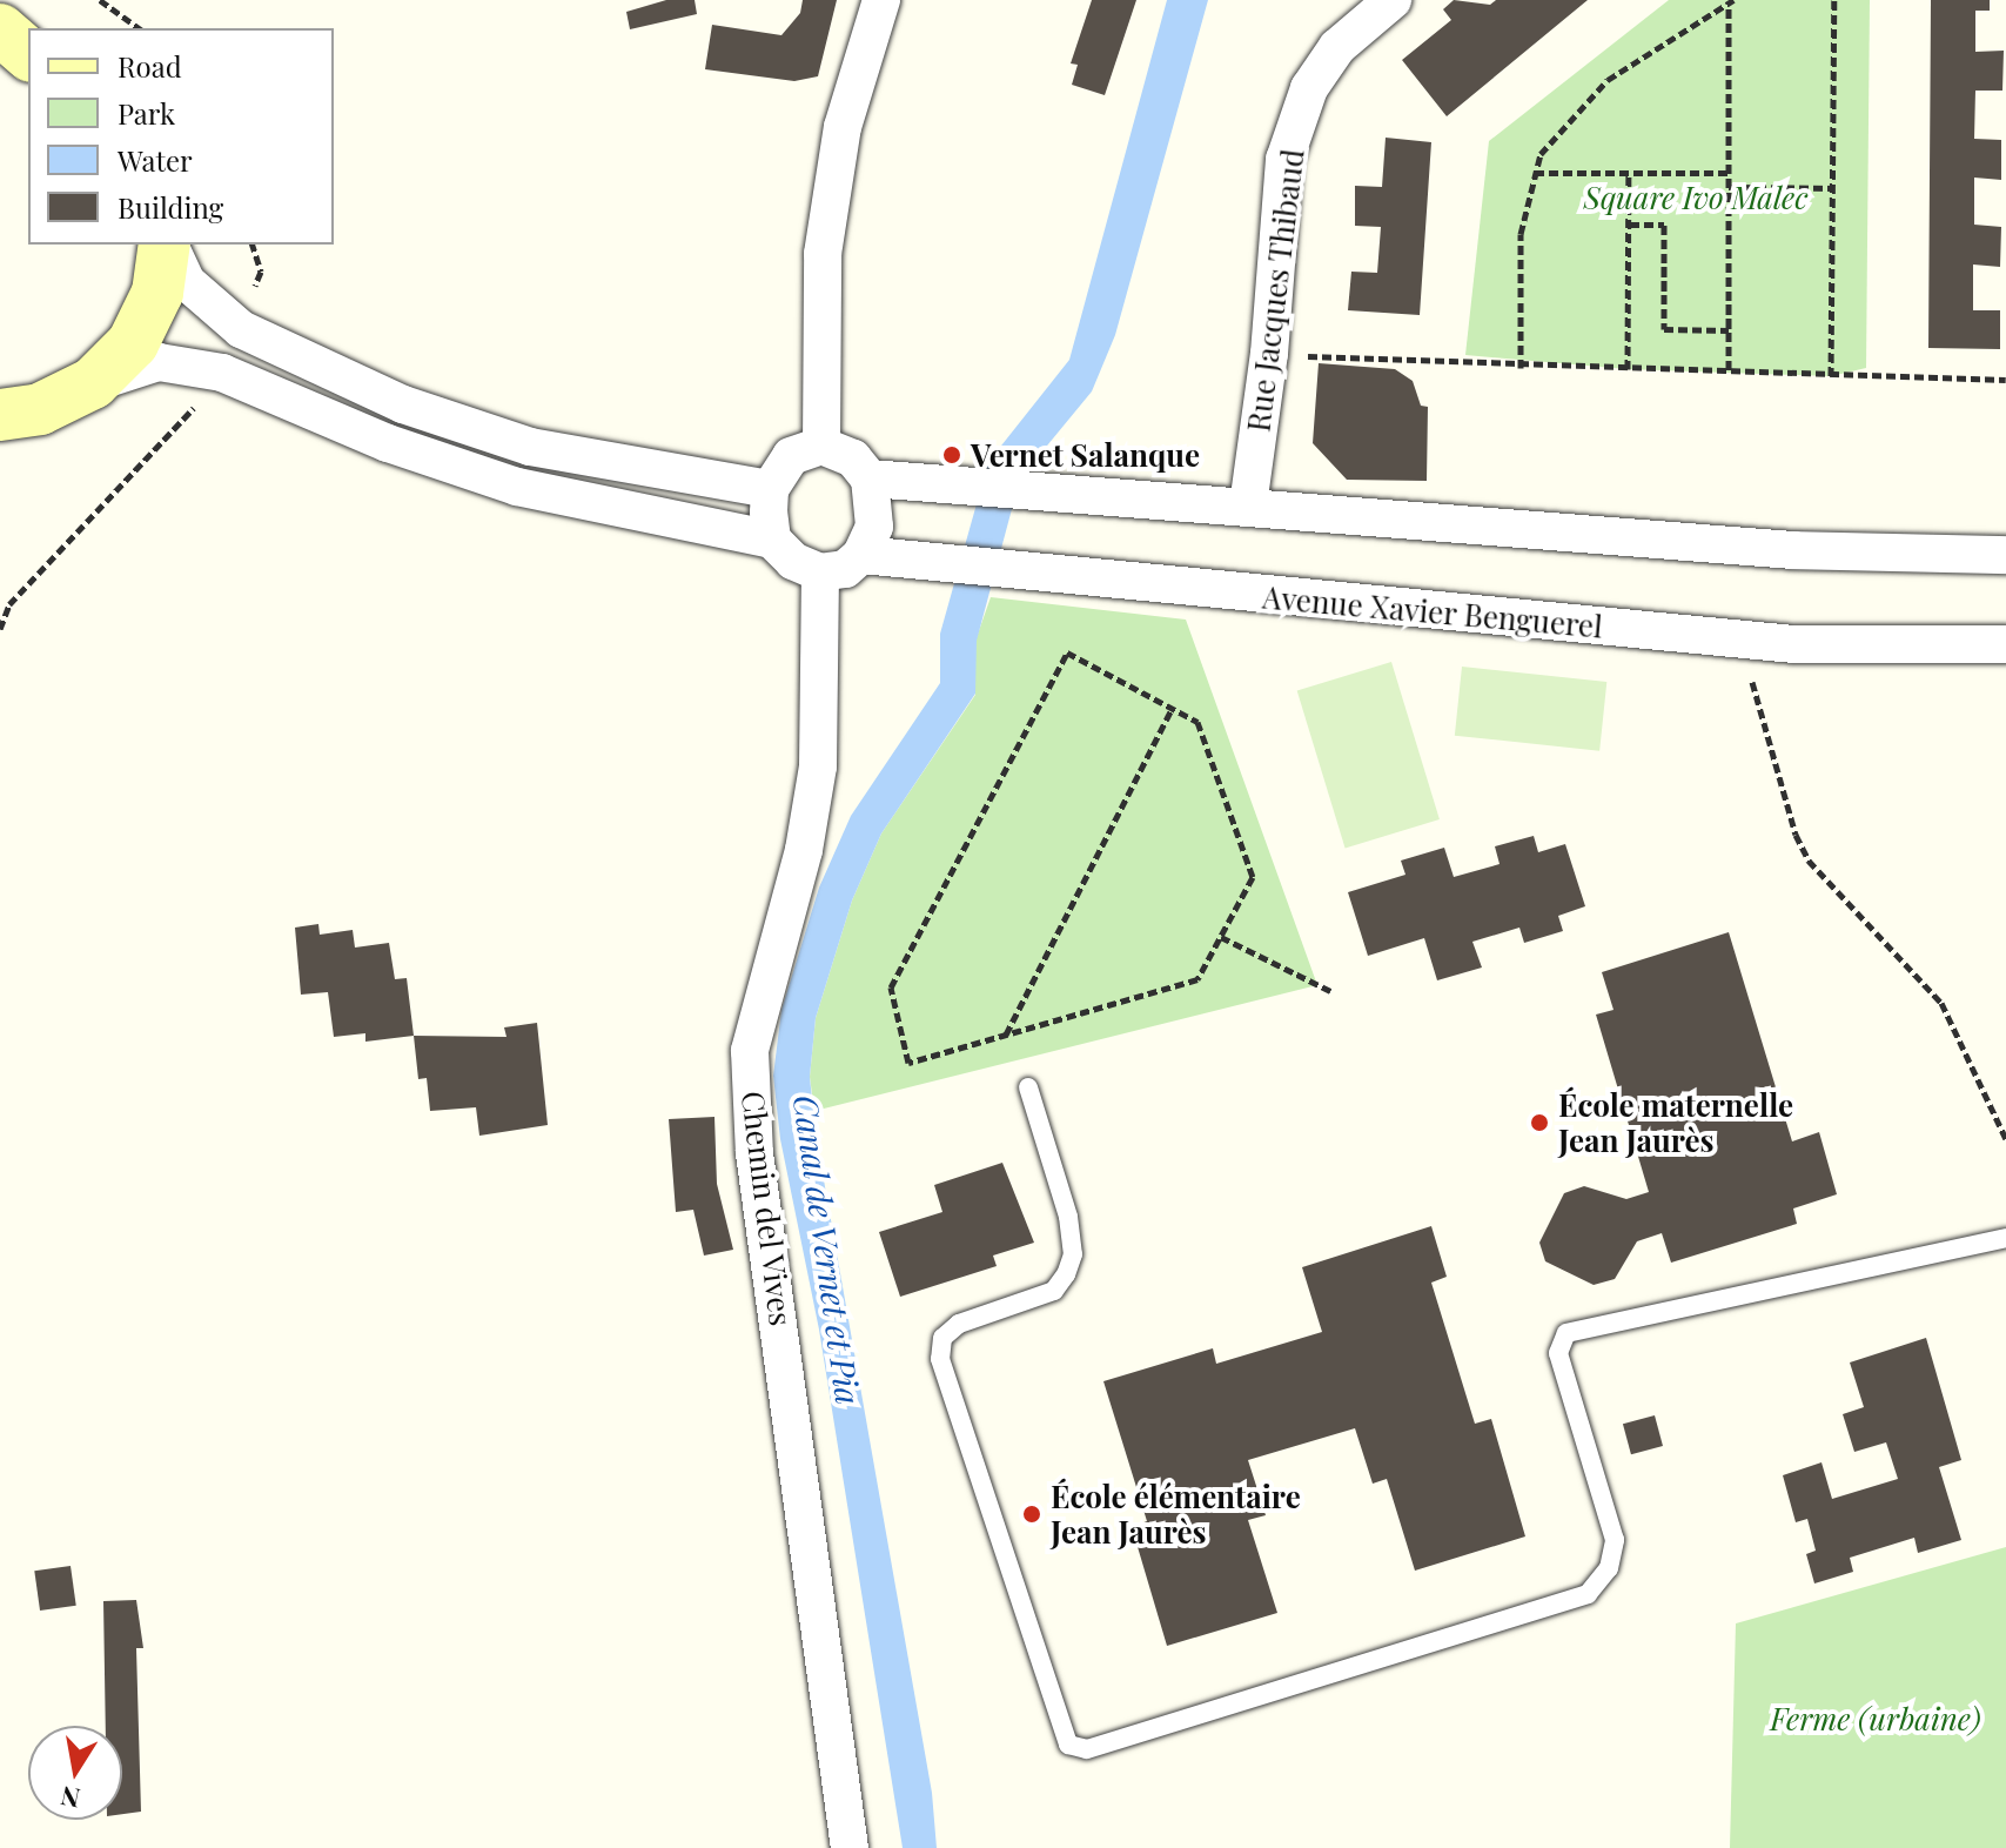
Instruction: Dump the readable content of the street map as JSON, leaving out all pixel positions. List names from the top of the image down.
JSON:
{
  "streets": {
    "street": ["Rue Jacques Thibaud", "Avenue Xavier Benguerel", "Chemin del Vives"]
  },
  "crossings": [
    ["Avenue Xavier Benguerel", "Chemin del Vives"]
  ],
  "water": ["Canal de Vernet et Pia"],
  "parks": ["Square Ivo Malec", "Ferme (urbaine)"],
  "places": ["Vernet Salanque", "École maternelle Jean Jaurès", "École élémentaire Jean Jaurès"],
  "legend": [
    "Road",
    "Park",
    "Water",
    "Building"
  ],
  "north": "bottom"
}
